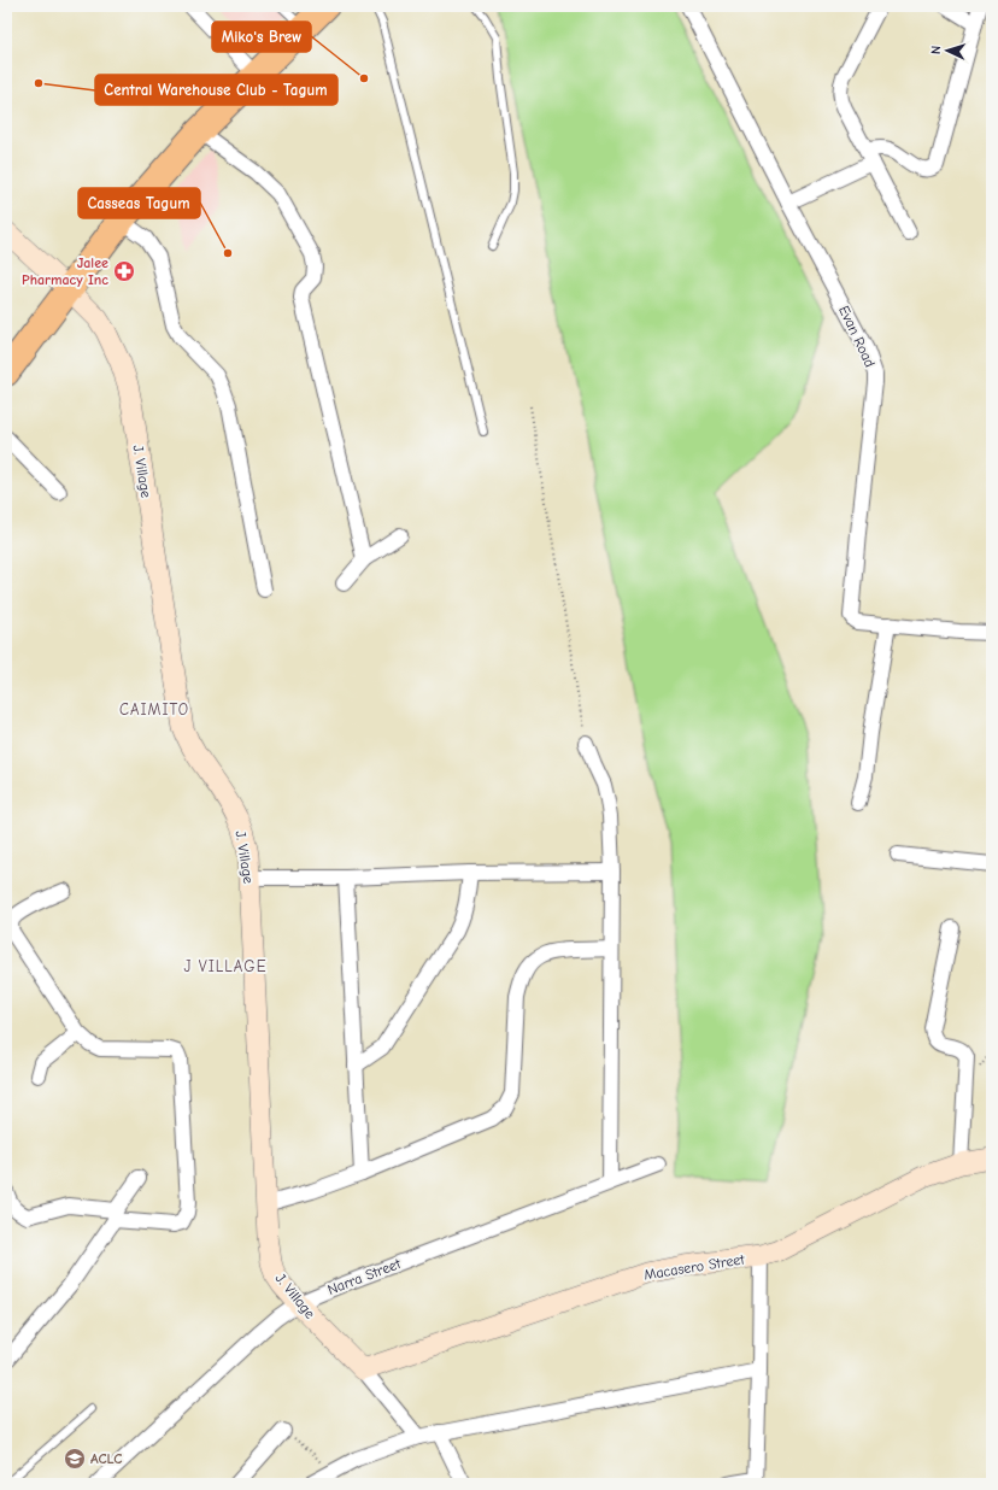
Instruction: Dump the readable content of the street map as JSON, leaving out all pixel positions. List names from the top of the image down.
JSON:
{
  "streets": {
    "street": [
      "Evan Road",
      "J. Village",
      "Macasero Street",
      "Narra Street"
    ]
  },
  "crossings": [
    ["J. Village", "Macasero Street"],
    ["J. Village", "Narra Street"]
  ],
  "districts": ["CAIMITO", "J VILLAGE"],
  "places": {
    "other": ["Miko's Brew", "Central Warehouse Club - Tagum", "Casseas Tagum"],
    "pharmacy": ["Jalee Pharmacy Inc"],
    "school or university": ["ACLC"]
  },
  "north": "left"
}
